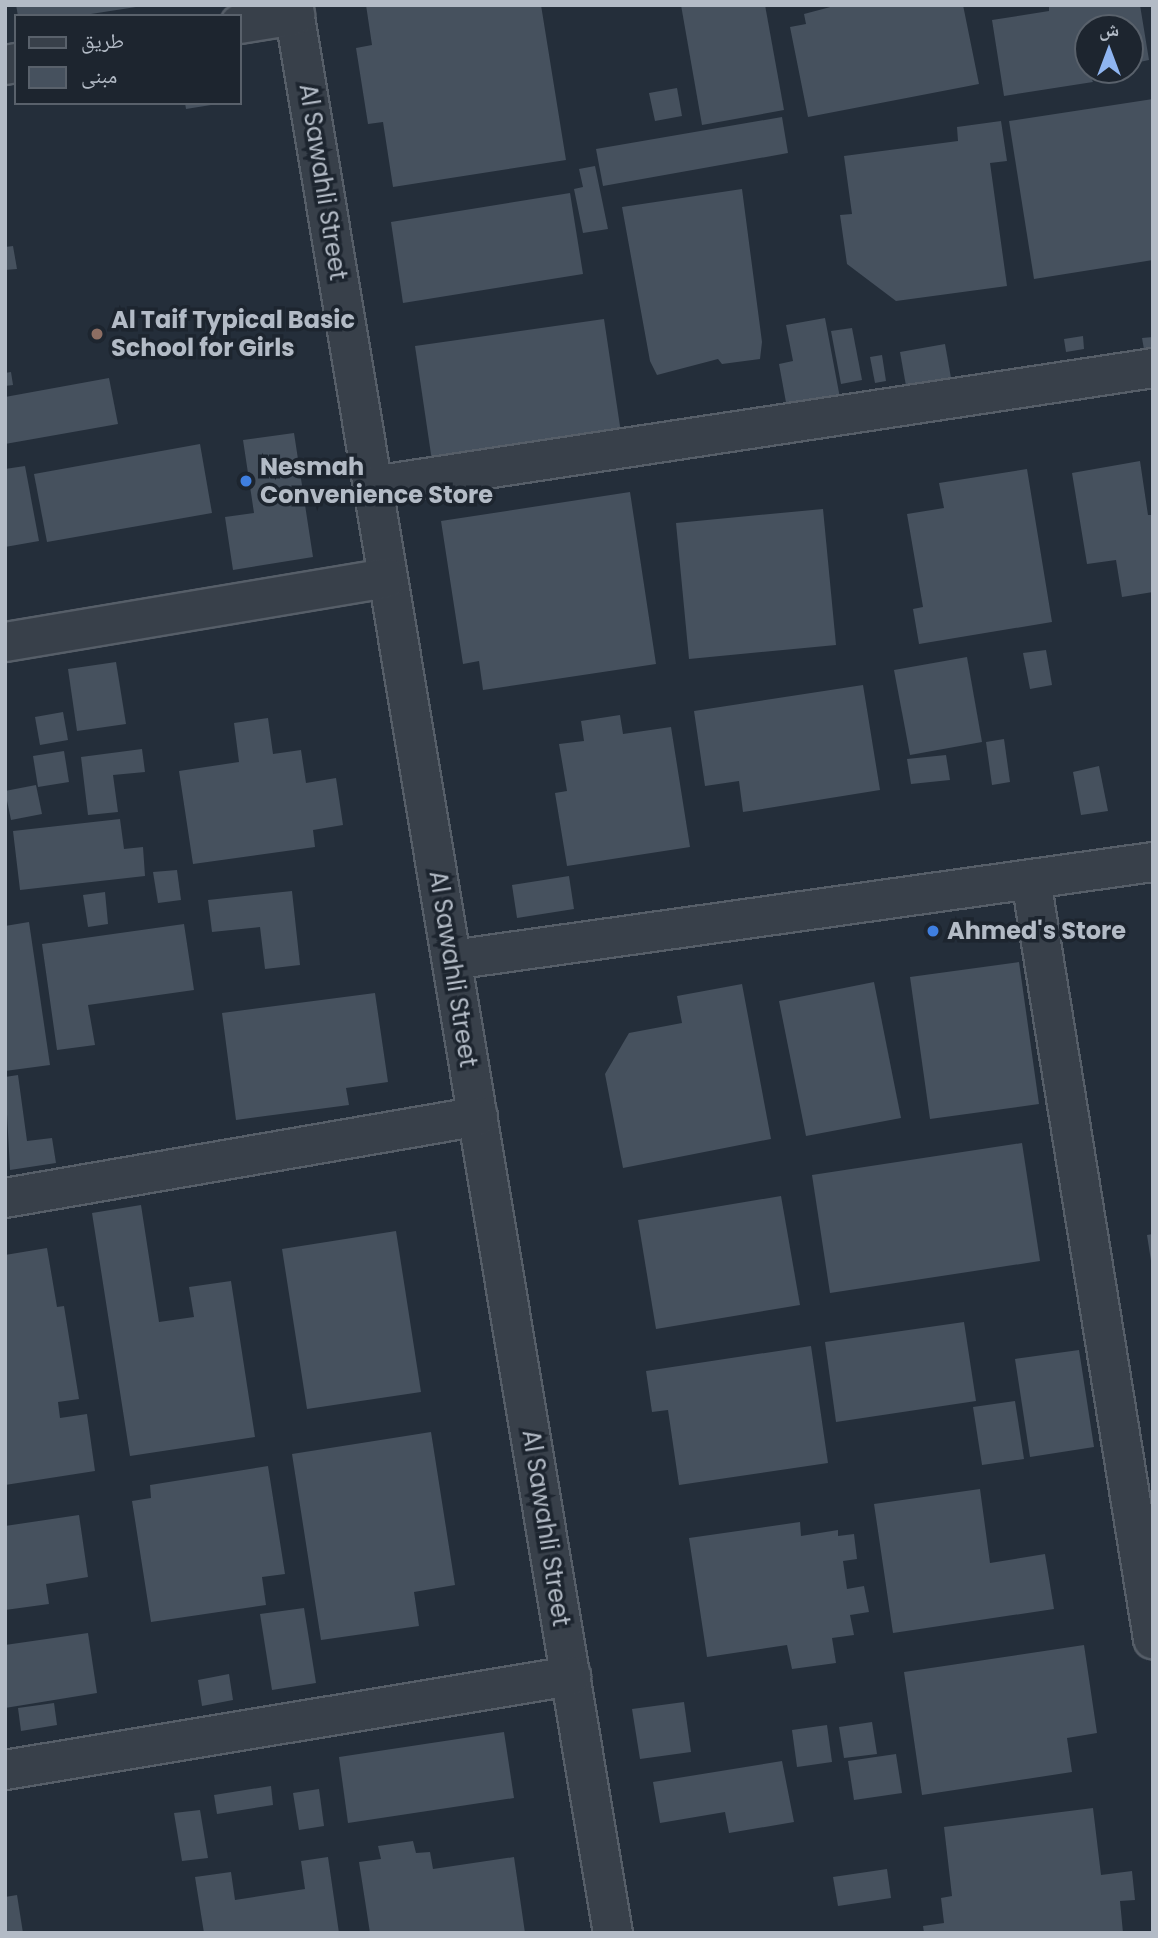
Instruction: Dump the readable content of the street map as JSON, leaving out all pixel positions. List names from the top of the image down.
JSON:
{
  "streets": {
    "street": ["Al Sawahli Street"]
  },
  "places": ["Al Taif Typical Basic School for Girls", "Nesmah Convenience Store", "Ahmed's Store"],
  "legend": ["طريق", "مبنى"],
  "north": "top"
}
